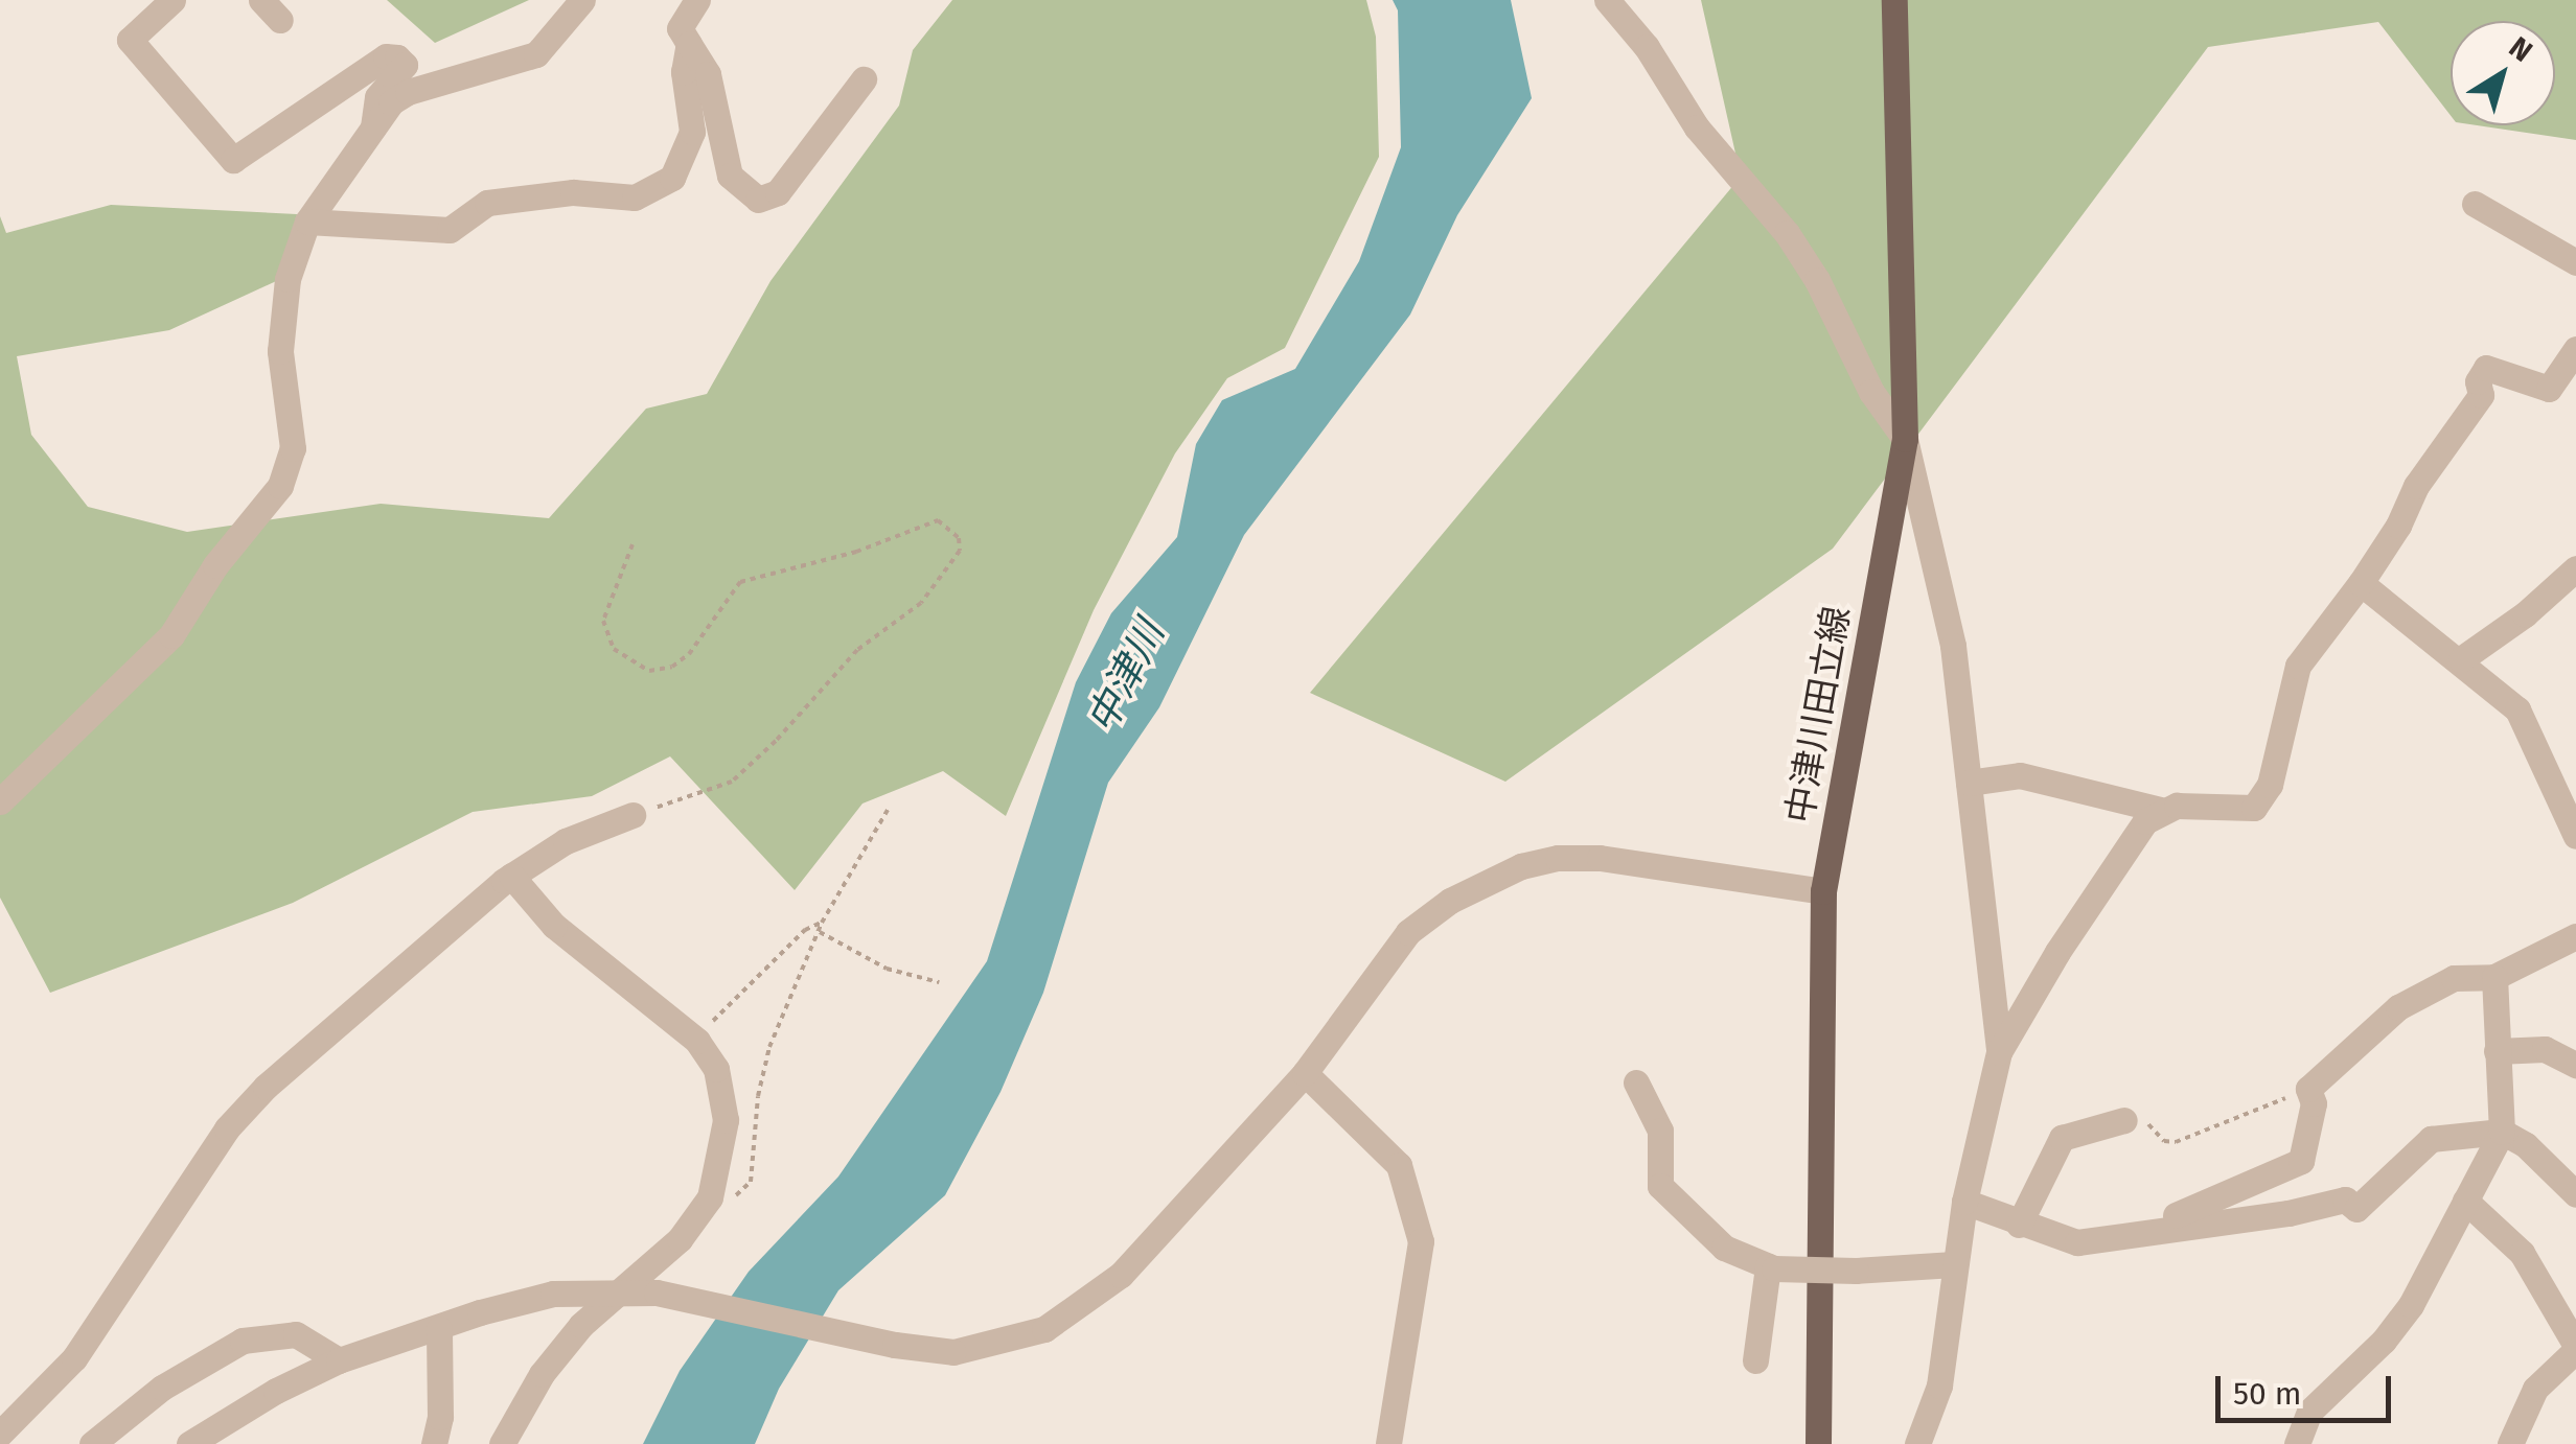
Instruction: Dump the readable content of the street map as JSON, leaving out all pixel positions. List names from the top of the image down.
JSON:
{
  "streets": {
    "main road": ["中津川田立線"]
  },
  "water": ["中津川"],
  "scale_bar": "50 m",
  "north": "top right"
}
